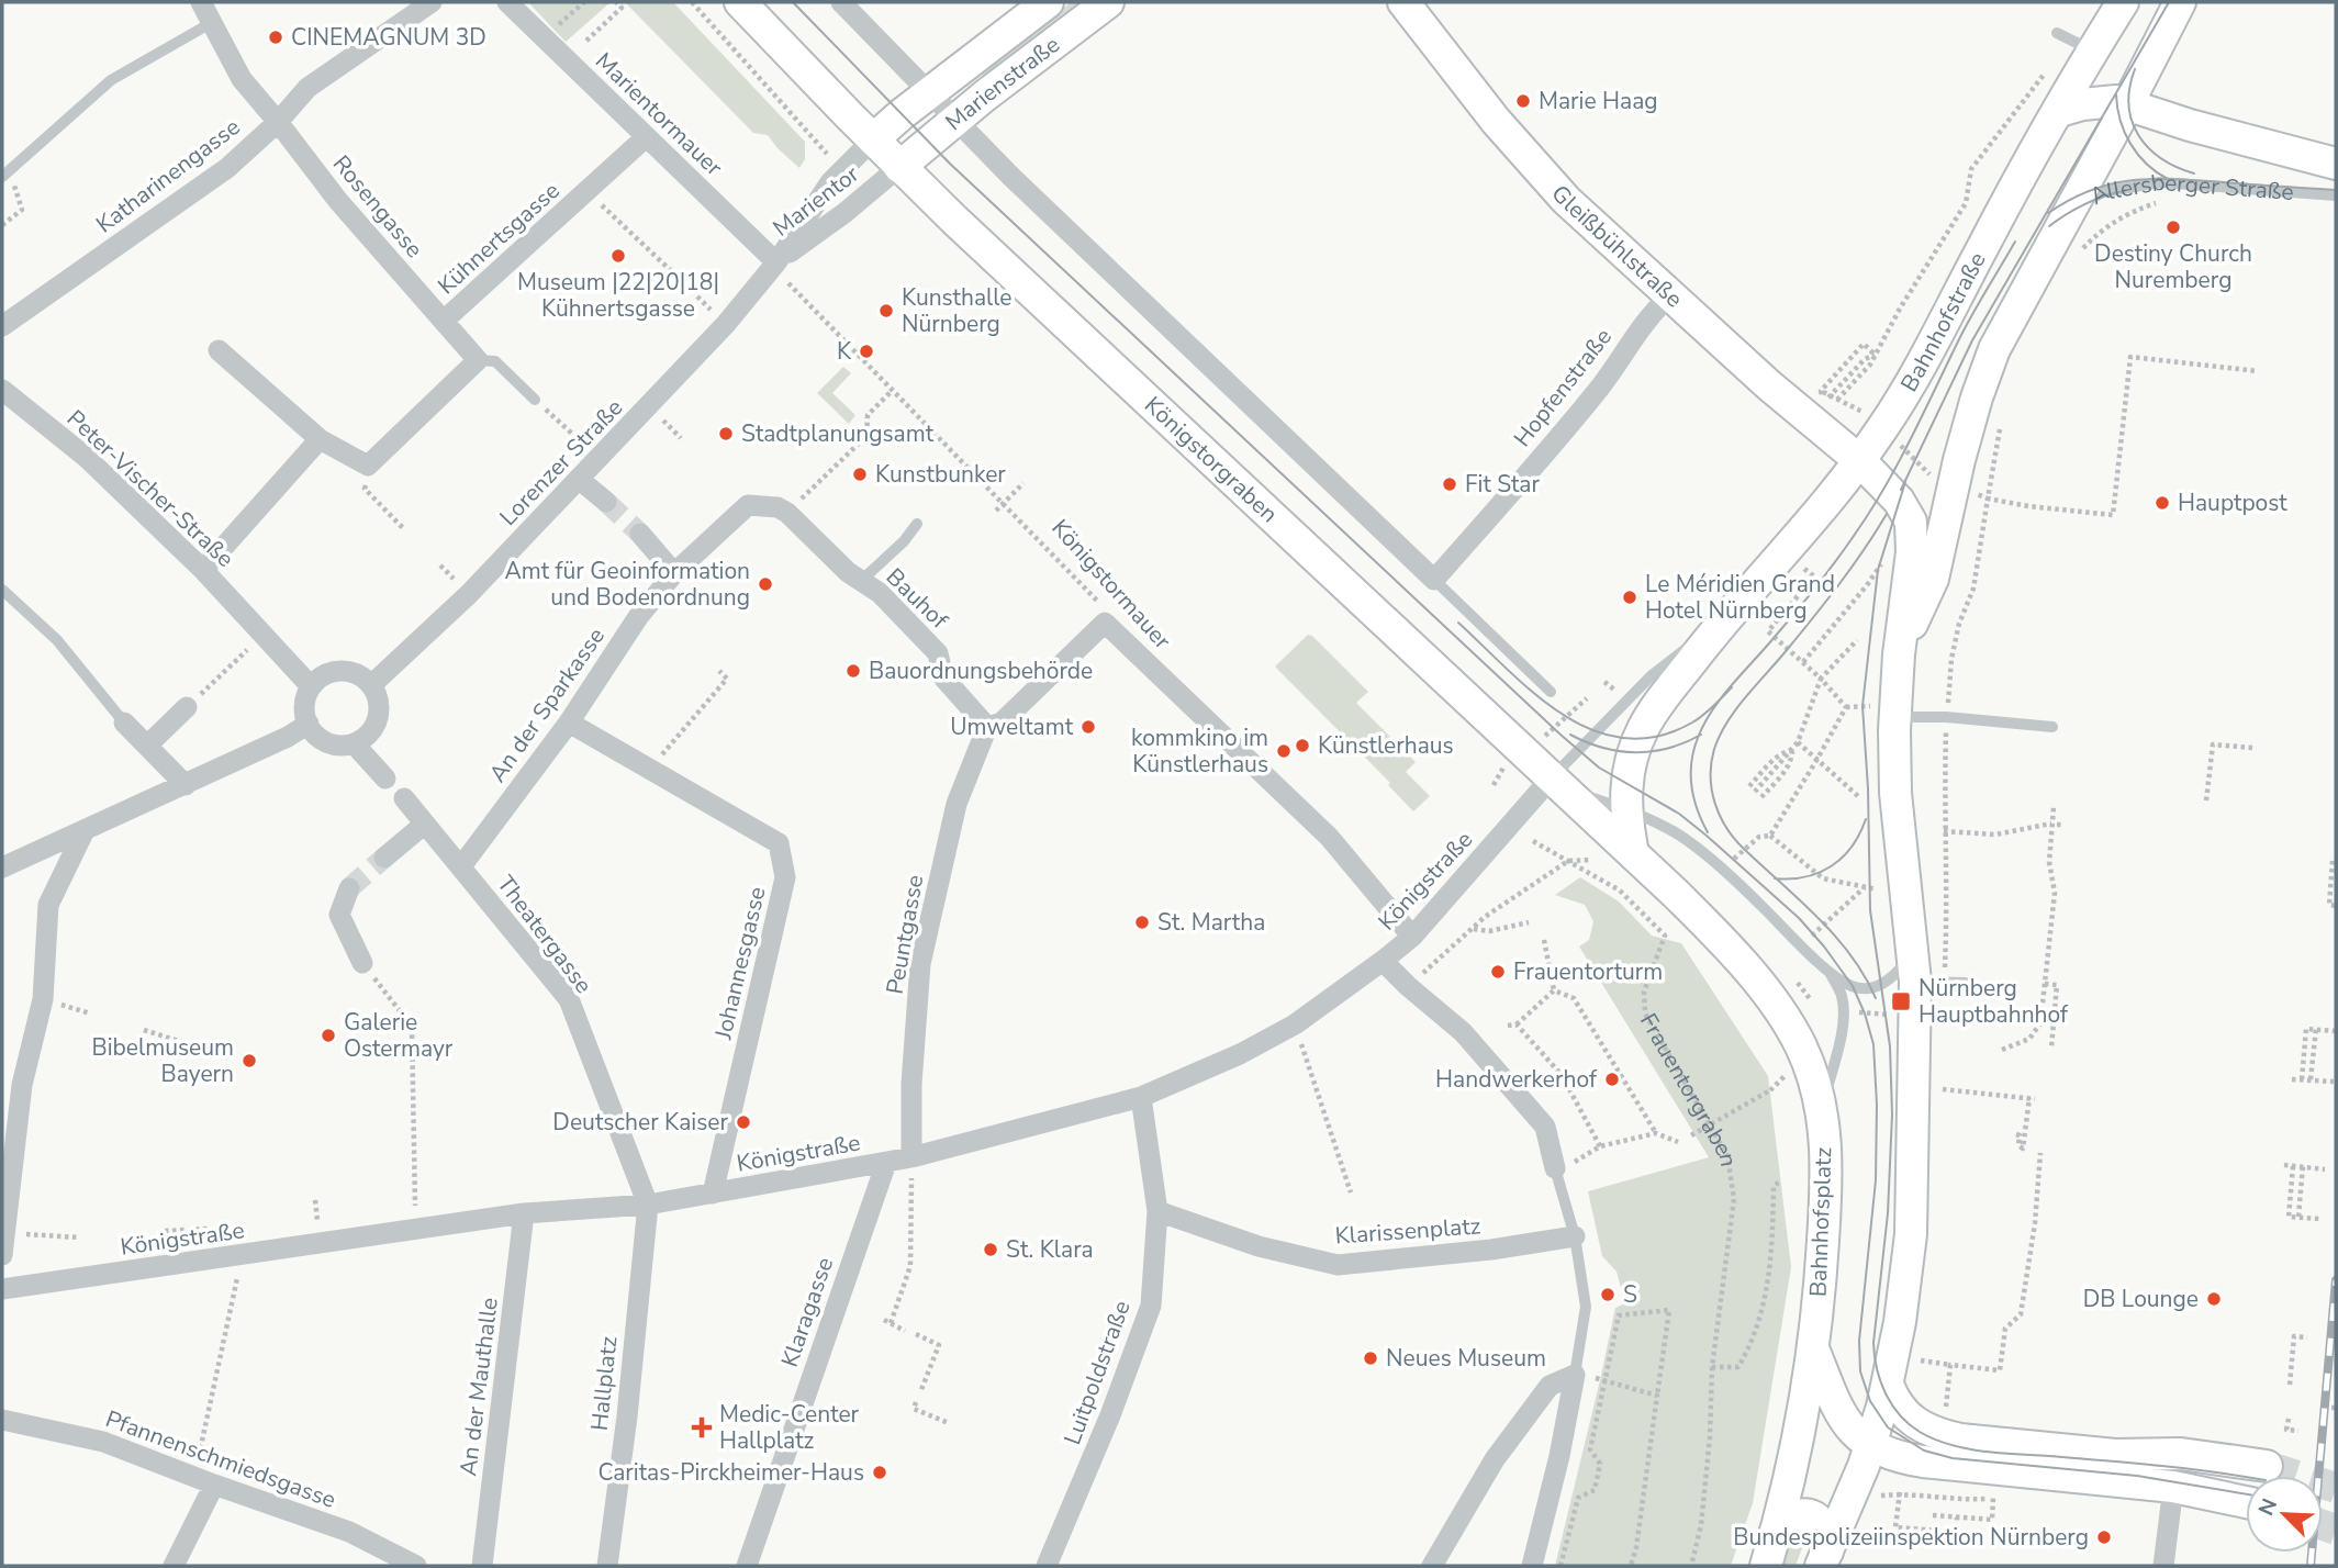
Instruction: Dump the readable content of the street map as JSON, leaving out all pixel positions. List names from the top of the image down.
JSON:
{
  "streets": {
    "main road": [
      "Marienstraße",
      "Allersberger Straße",
      "Gleißbühlstraße",
      "Bahnhofstraße",
      "Königstorgraben",
      "Bahnhofsplatz"
    ],
    "street": [
      "Marientormauer",
      "Katharinengasse",
      "Marientor",
      "Rosengasse",
      "Kühnertsgasse",
      "Hopfenstraße",
      "Lorenzer Straße",
      "Peter-Vischer-Straße",
      "Königstormauer",
      "Bauhof",
      "An der Sparkasse",
      "Königstraße",
      "Theatergasse",
      "Peuntgasse",
      "Johannesgasse",
      "Klarissenplatz",
      "Klaragasse",
      "Luitpoldstraße",
      "Hallplatz",
      "An der Mauthalle",
      "Pfannenschmiedsgasse"
    ],
    "path": ["Frauentorgraben"]
  },
  "crossings": [
    ["Marienstraße", "Marientor"],
    ["Marienstraße", "Königstorgraben"],
    ["Marientormauer", "Marientor"],
    ["Marientormauer", "Kühnertsgasse"],
    ["Marientormauer", "Lorenzer Straße"],
    ["Marientormauer", "Königstormauer"],
    ["Katharinengasse", "Rosengasse"],
    ["Allersberger Straße", "Bahnhofstraße"],
    ["Marientor", "Königstorgraben"],
    ["Marientor", "Lorenzer Straße"],
    ["Marientor", "Königstormauer"],
    ["Rosengasse", "Kühnertsgasse"],
    ["Gleißbühlstraße", "Bahnhofstraße"],
    ["Gleißbühlstraße", "Hopfenstraße"],
    ["Bahnhofstraße", "Königstorgraben"],
    ["Bahnhofstraße", "Königstraße"],
    ["Bahnhofstraße", "Bahnhofsplatz"],
    ["Königstorgraben", "Königstraße"],
    ["Königstorgraben", "Bahnhofsplatz"],
    ["Lorenzer Straße", "Peter-Vischer-Straße"],
    ["Lorenzer Straße", "Königstormauer"],
    ["Königstormauer", "Königstraße"],
    ["Bauhof", "An der Sparkasse"],
    ["Bauhof", "Peuntgasse"],
    ["An der Sparkasse", "Theatergasse"],
    ["An der Sparkasse", "Johannesgasse"],
    ["Königstraße", "Theatergasse"],
    ["Königstraße", "Peuntgasse"],
    ["Königstraße", "Johannesgasse"],
    ["Königstraße", "Bahnhofsplatz"],
    ["Königstraße", "Klaragasse"],
    ["Königstraße", "Luitpoldstraße"],
    ["Königstraße", "Hallplatz"],
    ["Königstraße", "An der Mauthalle"],
    ["Theatergasse", "Hallplatz"],
    ["Klarissenplatz", "Luitpoldstraße"]
  ],
  "places": {
    "other": [
      "CINEMAGNUM 3D",
      "Marie Haag",
      "Destiny Church Nuremberg",
      "Museum |22|20|18| Kühnertsgasse",
      "Kunsthalle Nürnberg",
      "K",
      "Stadtplanungsamt",
      "Kunstbunker",
      "Fit Star",
      "Hauptpost",
      "Amt für Geoinformation und Bodenordnung",
      "Le Méridien Grand Hotel Nürnberg",
      "Bauordnungsbehörde",
      "Umweltamt",
      "Künstlerhaus",
      "kommkino im Künstlerhaus",
      "St. Martha",
      "Frauentorturm",
      "Galerie Ostermayr",
      "Bibelmuseum Bayern",
      "Handwerkerhof",
      "Deutscher Kaiser",
      "St. Klara",
      "S",
      "DB Lounge",
      "Neues Museum",
      "Caritas-Pirckheimer-Haus",
      "Bundespolizeiinspektion Nürnberg"
    ],
    "transit": ["Nürnberg Hauptbahnhof"],
    "health": ["Medic-Center Hallplatz"]
  },
  "north": "top left"
}
